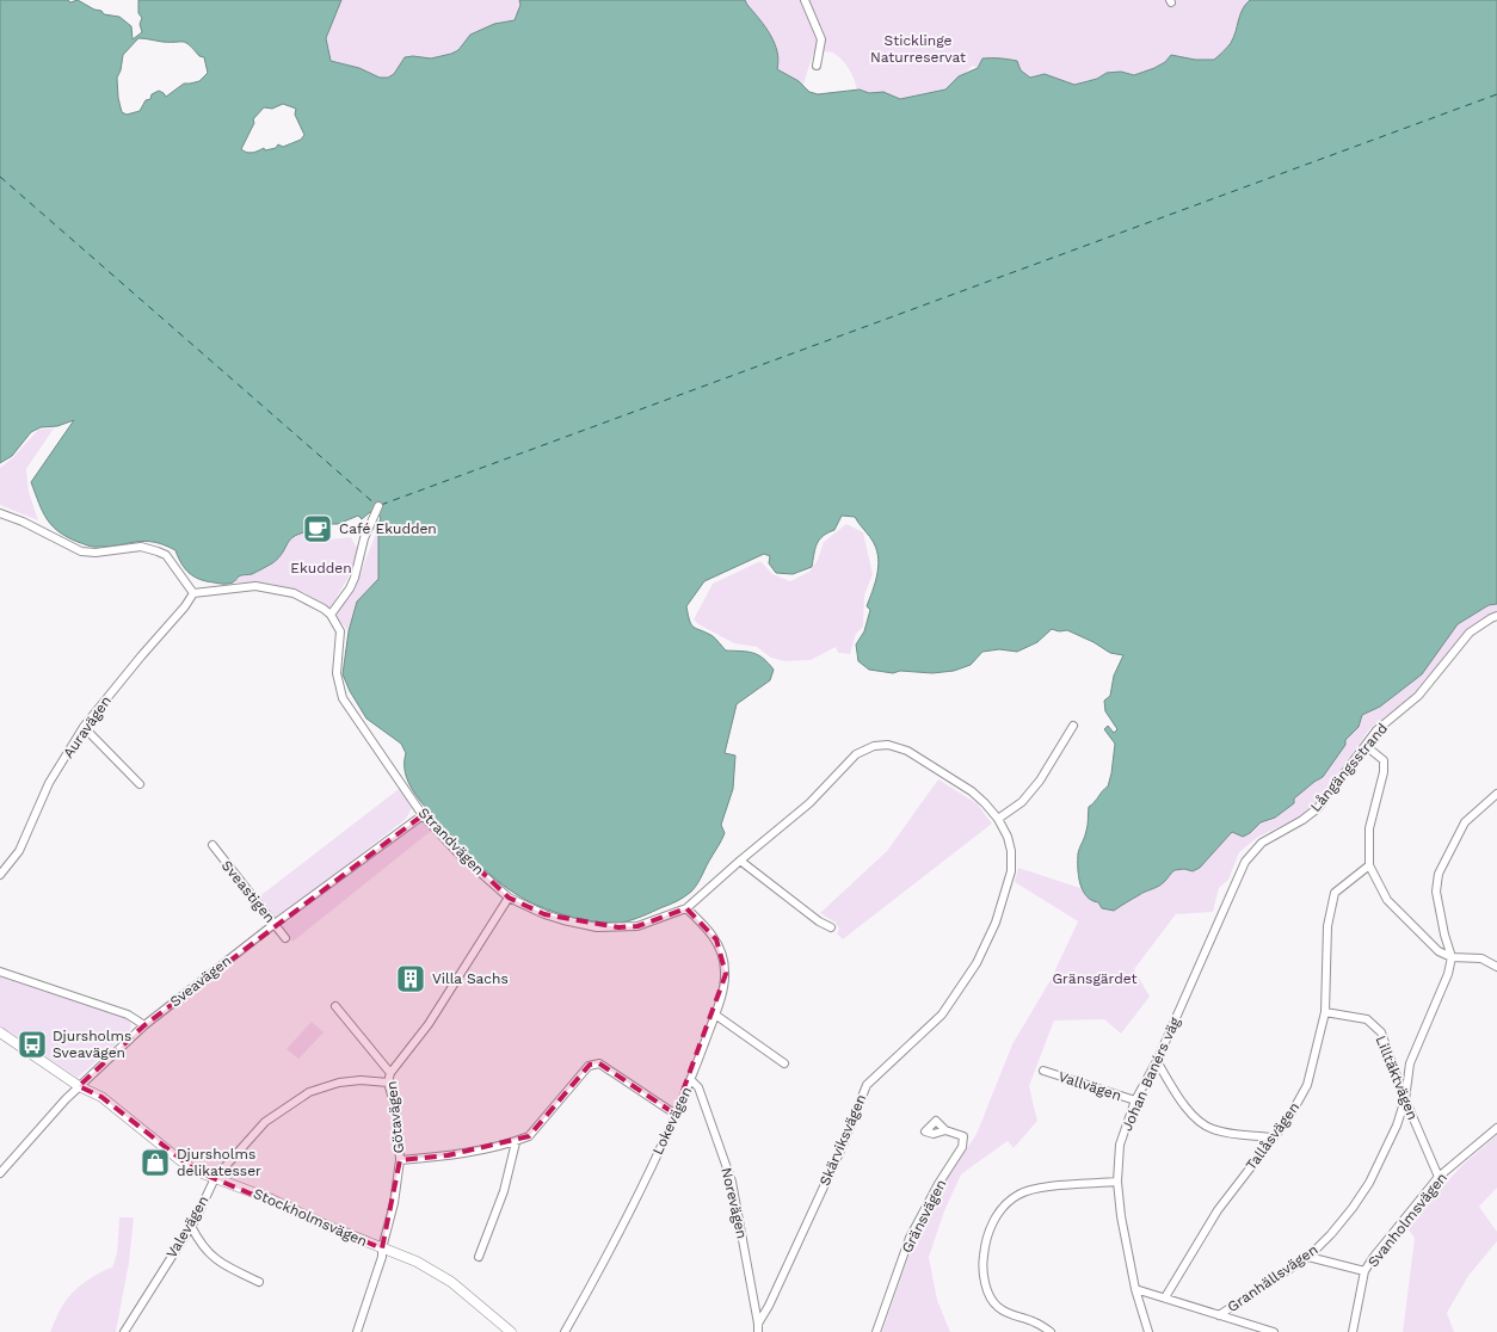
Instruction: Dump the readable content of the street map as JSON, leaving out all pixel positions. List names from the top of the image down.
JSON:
{
  "streets": {
    "street": [
      "Auravägen",
      "Långängsstrand",
      "Strandvägen",
      "Sveastigen",
      "Sveavägen",
      "Johan Banérs väg",
      "Lilltäktvägen",
      "Vallvägen",
      "Götavägen",
      "Lokevägen",
      "Tallåsvägen",
      "Skärviksvägen",
      "Norevägen",
      "Gränsvägen",
      "Stockholmsvägen",
      "Svanholmsvägen",
      "Valevägen",
      "Granhällsvägen"
    ]
  },
  "crossings": [
    ["Långängsstrand", "Johan Banérs väg"],
    ["Strandvägen", "Sveavägen"],
    ["Strandvägen", "Götavägen"],
    ["Strandvägen", "Lokevägen"],
    ["Strandvägen", "Skärviksvägen"],
    ["Sveastigen", "Sveavägen"],
    ["Sveavägen", "Stockholmsvägen"],
    ["Johan Banérs väg", "Vallvägen"],
    ["Lilltäktvägen", "Tallåsvägen"],
    ["Lilltäktvägen", "Svanholmsvägen"],
    ["Lilltäktvägen", "Granhällsvägen"],
    ["Götavägen", "Stockholmsvägen"],
    ["Götavägen", "Valevägen"],
    ["Lokevägen", "Skärviksvägen"],
    ["Lokevägen", "Norevägen"],
    ["Skärviksvägen", "Norevägen"],
    ["Stockholmsvägen", "Valevägen"]
  ],
  "parks": ["Sticklinge Naturreservat", "Ekudden", "Gränsgärdet"],
  "places": {
    "cafe": ["Café Ekudden"],
    "building": ["Villa Sachs"],
    "bus stop": ["Djursholms Sveavägen"],
    "shop": ["Djursholms delikatesser"]
  }
}
